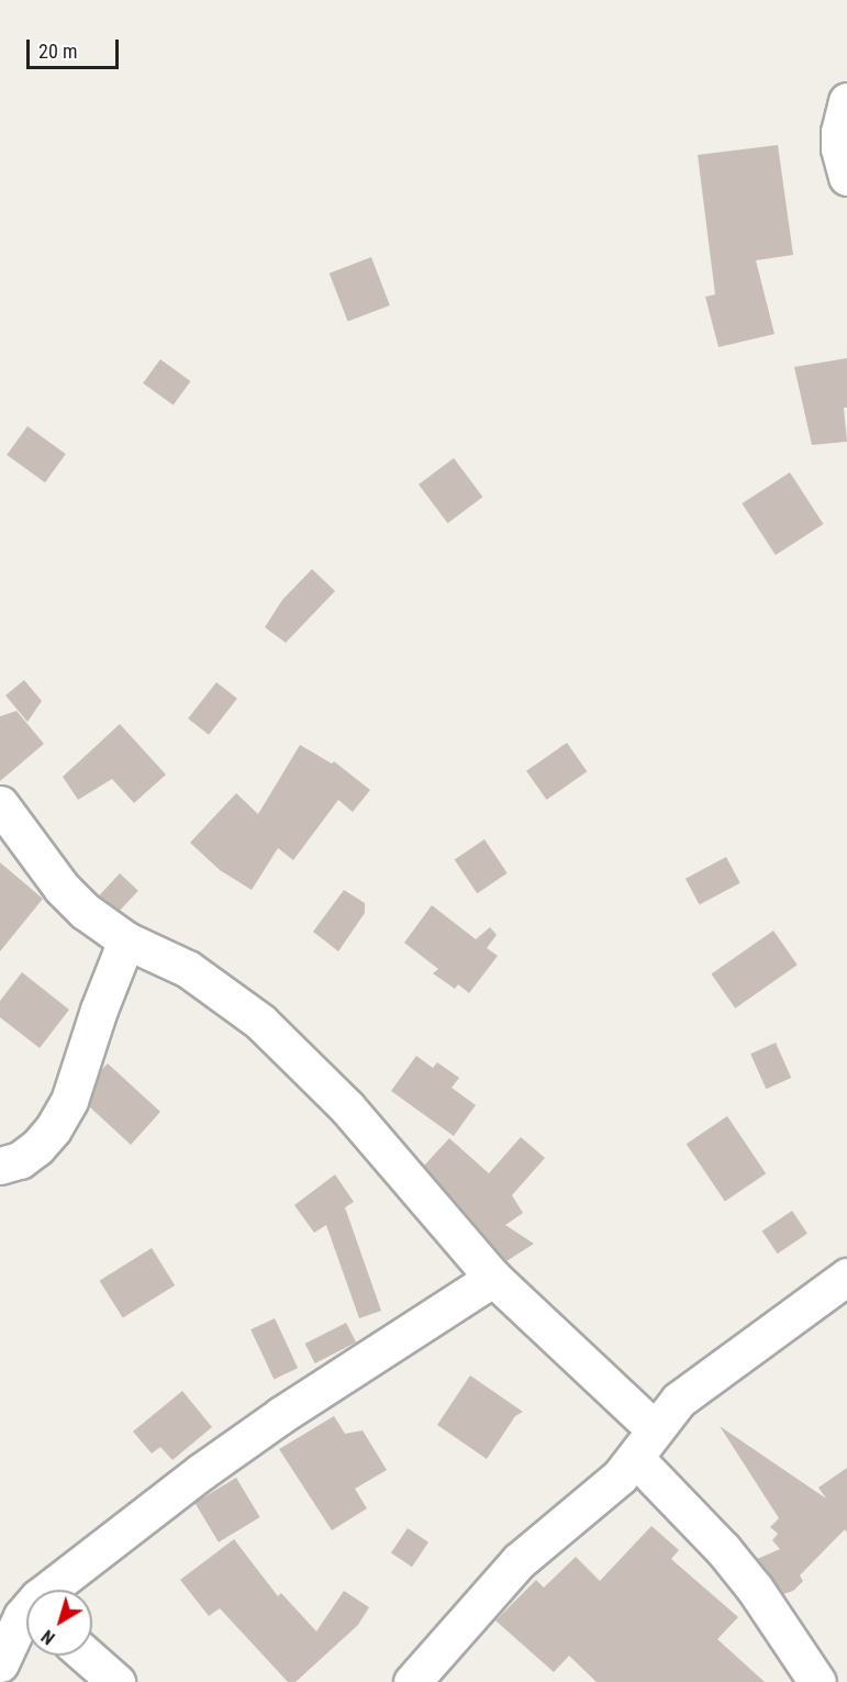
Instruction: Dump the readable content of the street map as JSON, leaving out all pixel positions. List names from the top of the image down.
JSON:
{
  "scale_bar": "20 m",
  "north": "bottom left"
}
